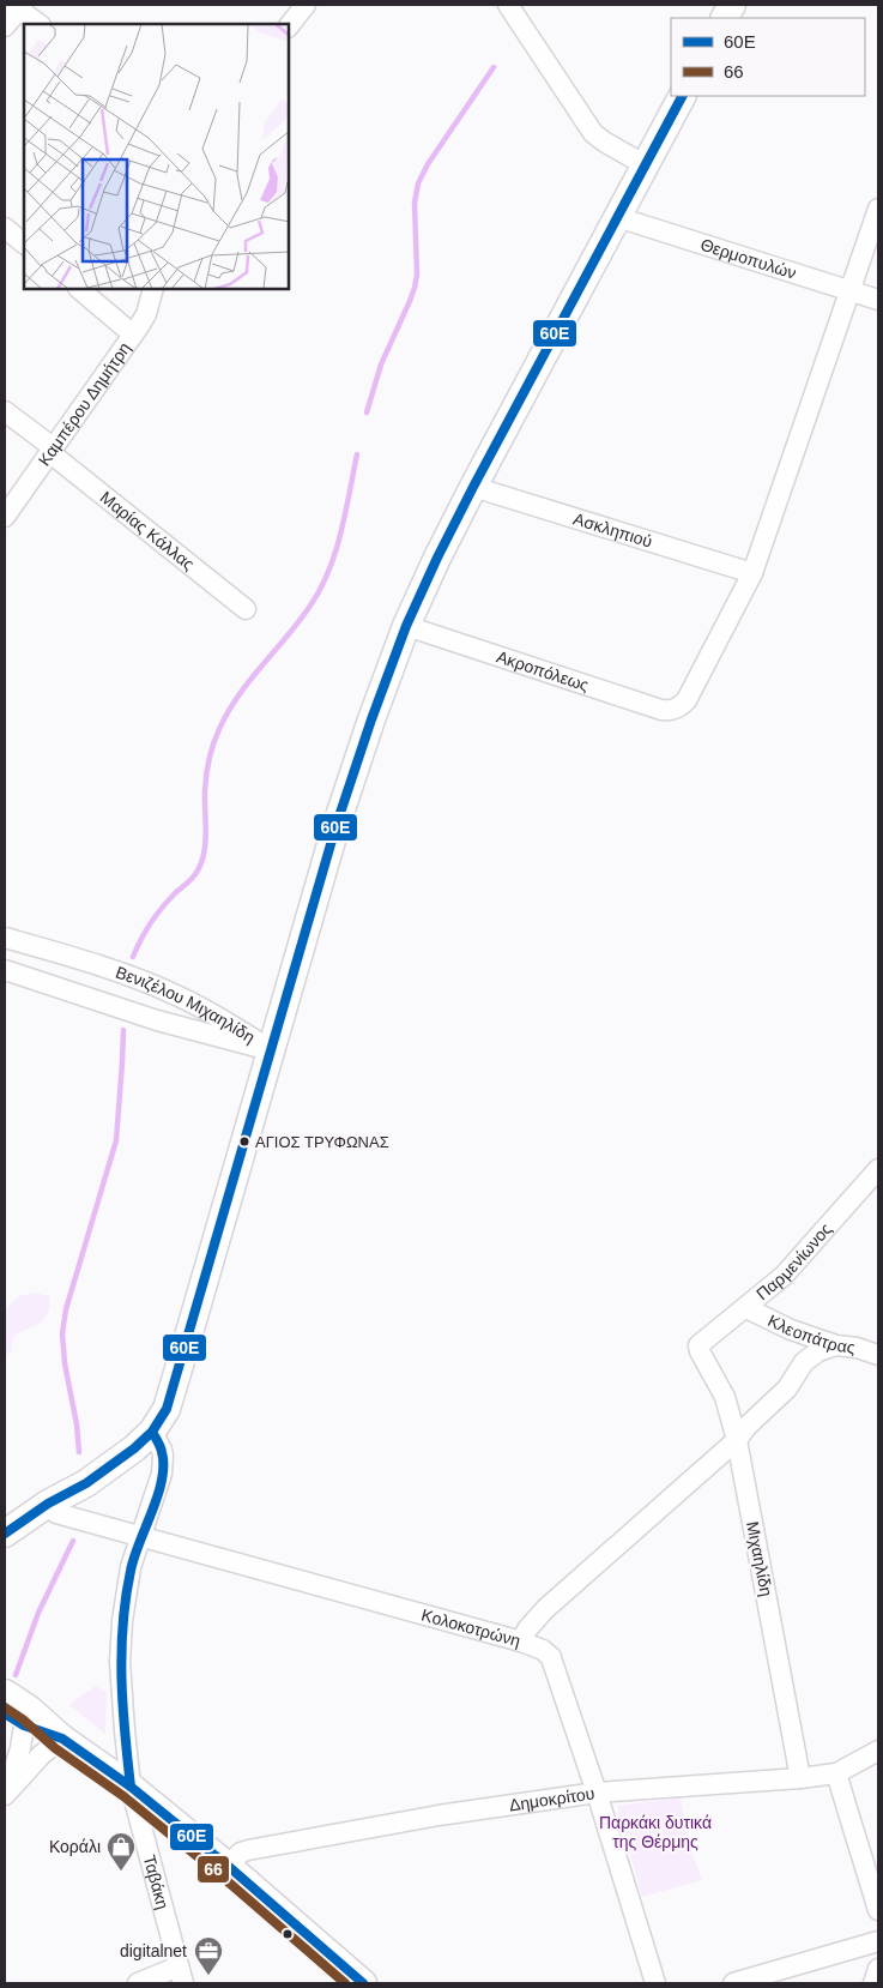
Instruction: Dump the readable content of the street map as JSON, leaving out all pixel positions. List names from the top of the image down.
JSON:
{
  "streets": {
    "street": [
      "Θερμοπυλών",
      "Καμπέρου Δημήτρη",
      "Ασκληπιού",
      "Μαρίας Κάλλας",
      "Ακροπόλεως",
      "Βενιζέλου Μιχαηλίδη",
      "Παρμενίωνος",
      "Κλεοπάτρας",
      "Μιχαηλίδη",
      "Κολοκοτρώνη",
      "Δημοκρίτου",
      "Ταβάκη"
    ]
  },
  "crossings": [
    ["Καμπέρου Δημήτρη", "Μαρίας Κάλλας"],
    ["Ασκληπιού", "Ακροπόλεως"],
    ["Παρμενίωνος", "Κλεοπάτρας"],
    ["Παρμενίωνος", "Μιχαηλίδη"],
    ["Μιχαηλίδη", "Δημοκρίτου"],
    ["Κολοκοτρώνη", "Δημοκρίτου"],
    ["Κολοκοτρώνη", "Ταβάκη"]
  ],
  "parks": ["Παρκάκι δυτικά της Θέρμης"],
  "places": {
    "other": ["ΑΓΙΟΣ ΤΡΥΦΩΝΑΣ"],
    "shop": ["Κοράλι"],
    "office": ["digitalnet"]
  },
  "lines": ["transit line 60Ε", "transit line 66"],
  "legend": ["60Ε", "66"]
}
